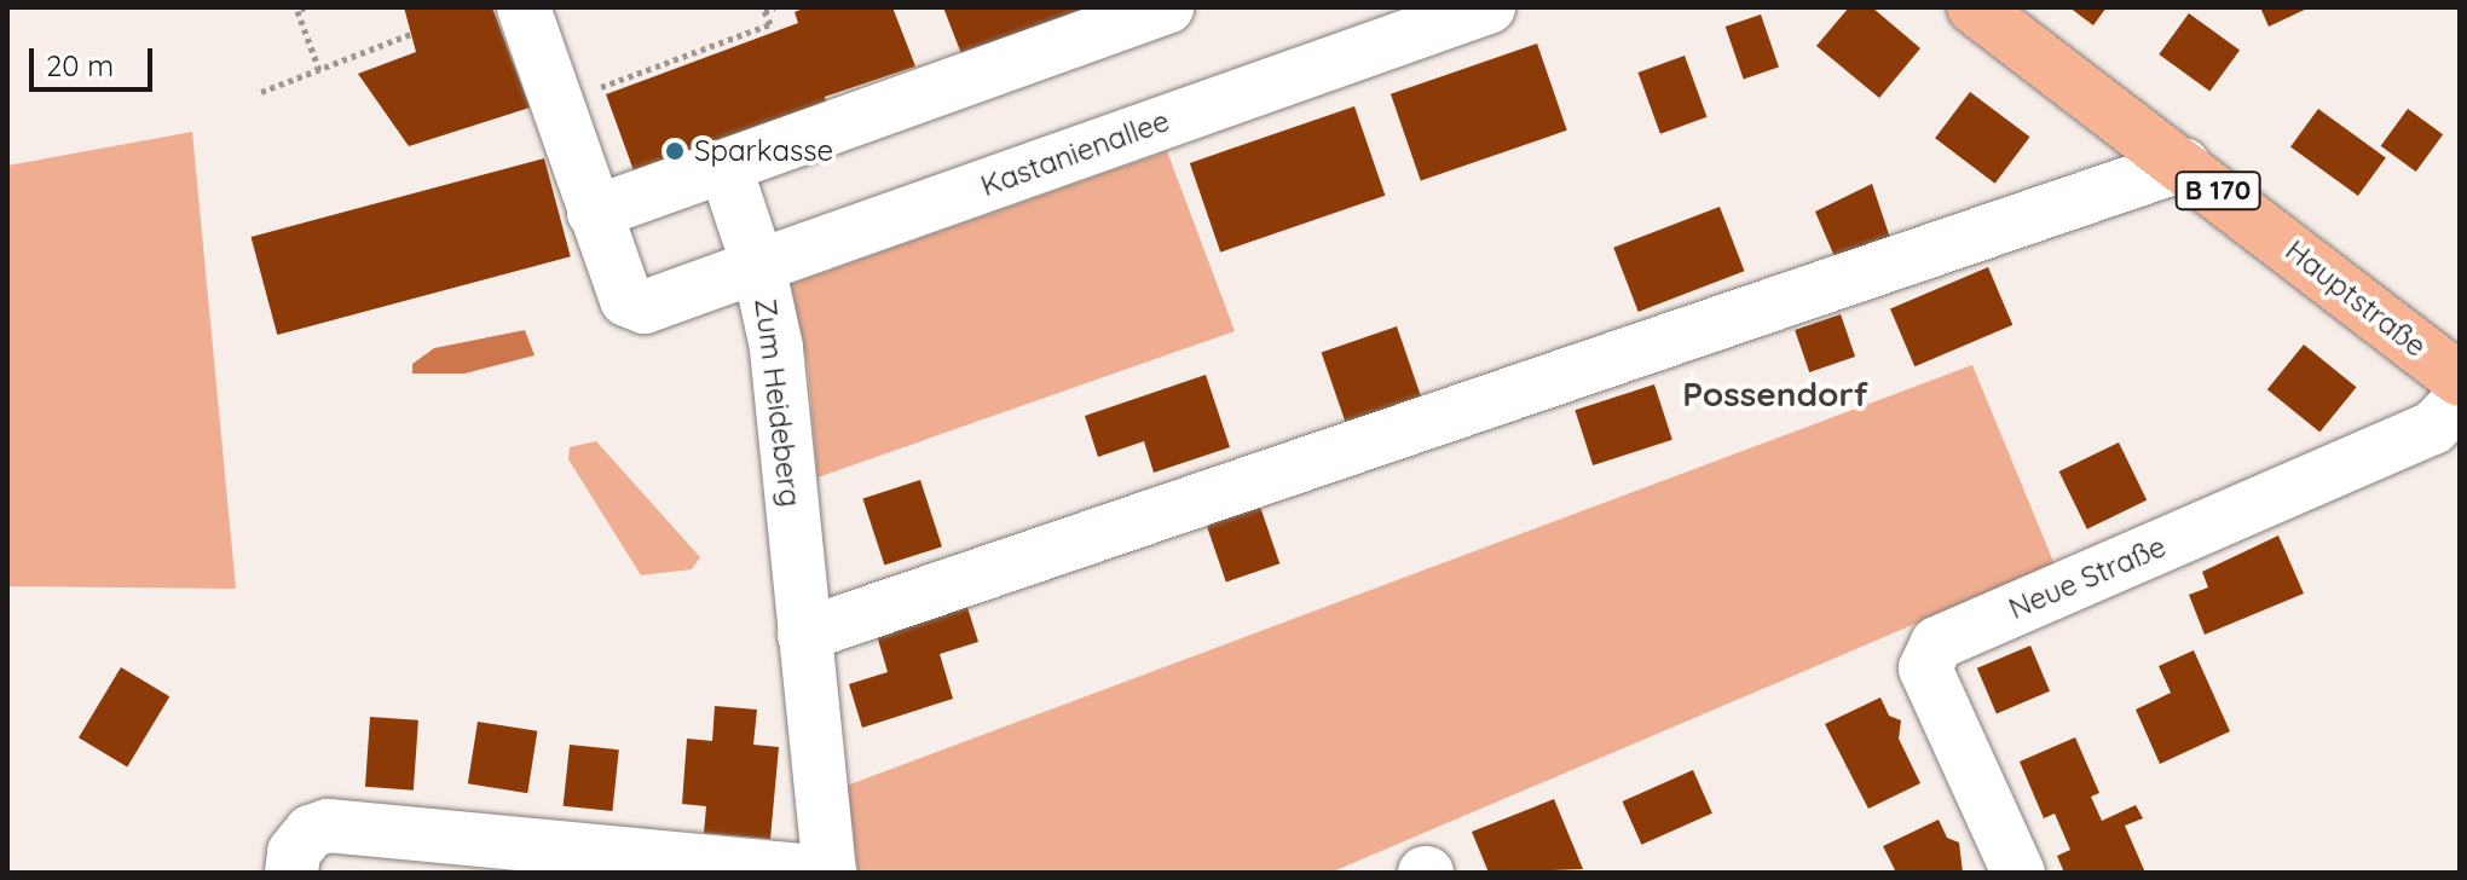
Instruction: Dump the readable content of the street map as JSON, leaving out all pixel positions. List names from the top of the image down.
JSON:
{
  "streets": {
    "main road": ["B 170", "Hauptstraße"],
    "street": ["Kastanienallee", "Zum Heideberg", "Neue Straße"]
  },
  "crossings": [
    ["Kastanienallee", "Zum Heideberg"]
  ],
  "districts": ["Possendorf"],
  "places": ["Sparkasse"],
  "scale_bar": "20 m"
}
